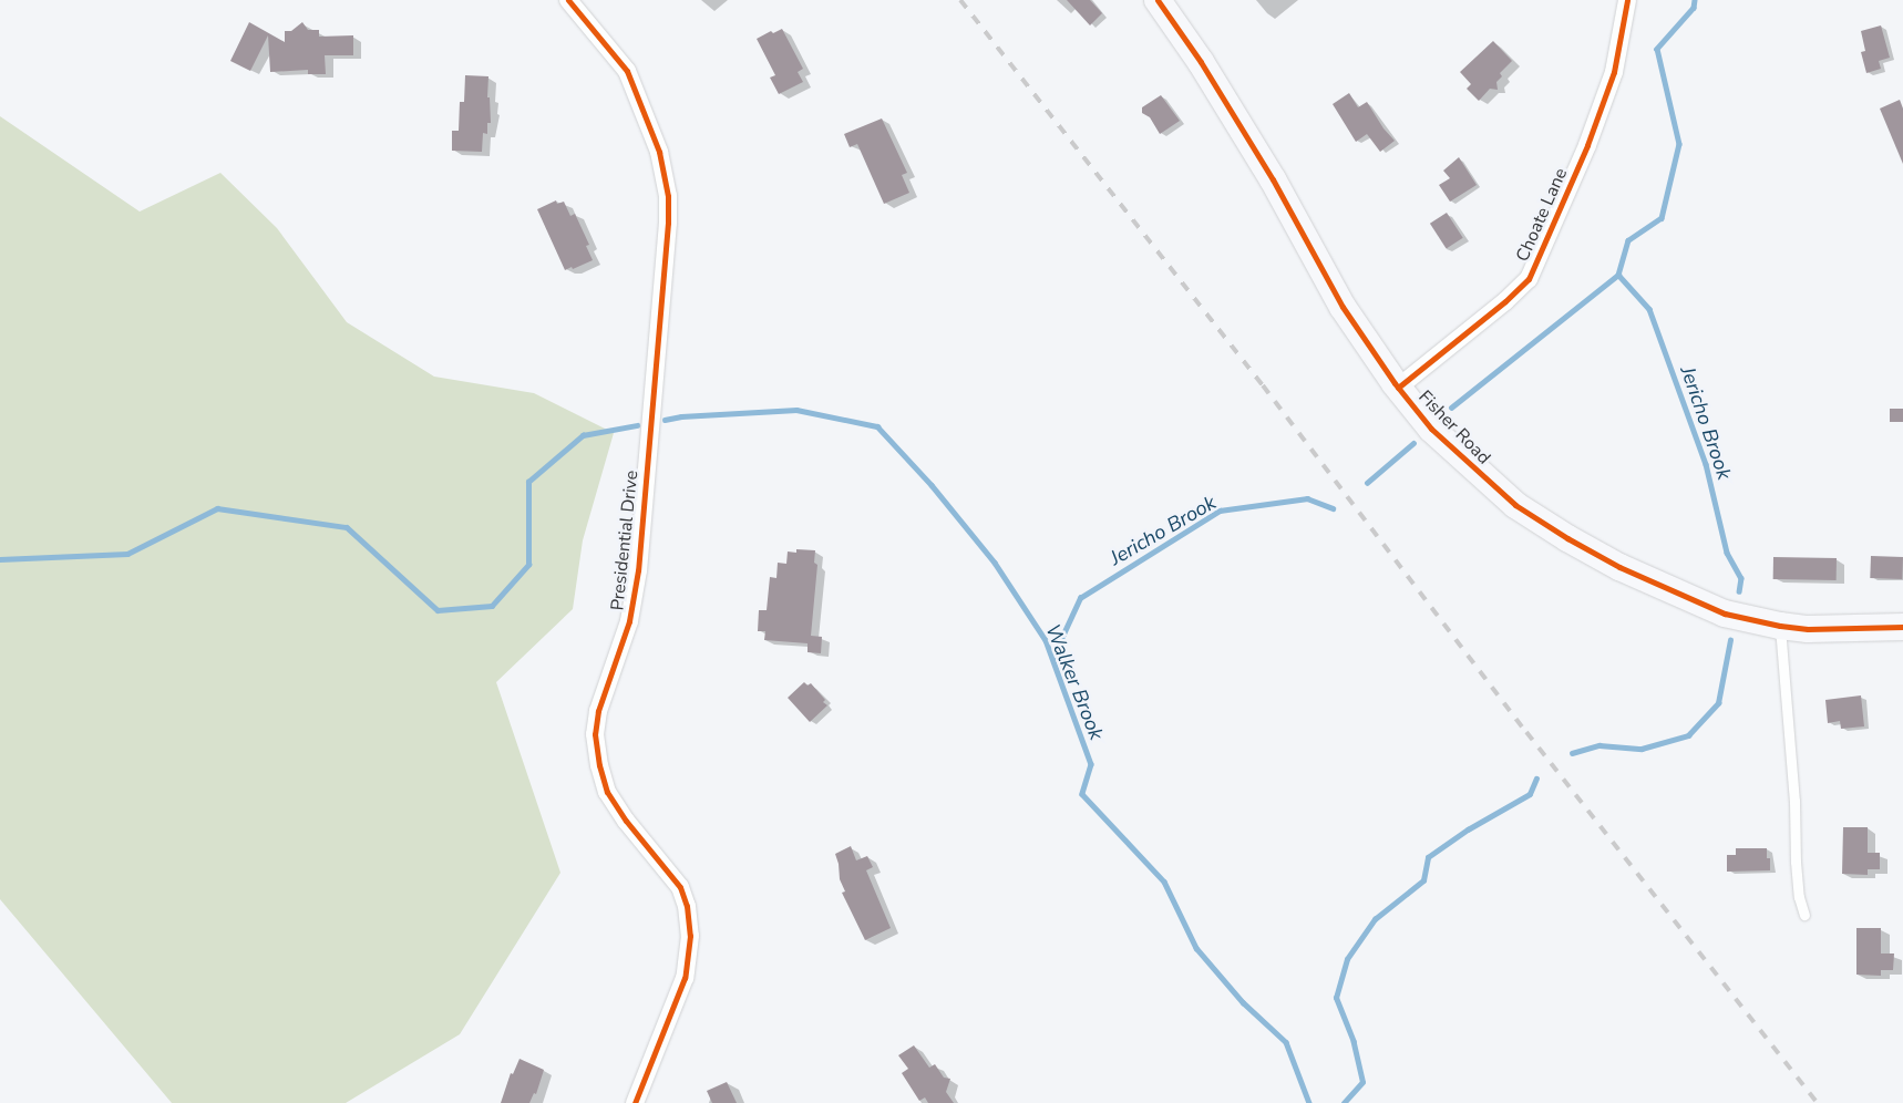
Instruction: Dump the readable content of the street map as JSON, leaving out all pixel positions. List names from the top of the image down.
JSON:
{
  "streets": {
    "street": ["Choate Lane", "Fisher Road", "Presidential Drive"]
  },
  "crossings": [
    ["Choate Lane", "Fisher Road"]
  ],
  "water": ["Jericho Brook", "Walker Brook"]
}
